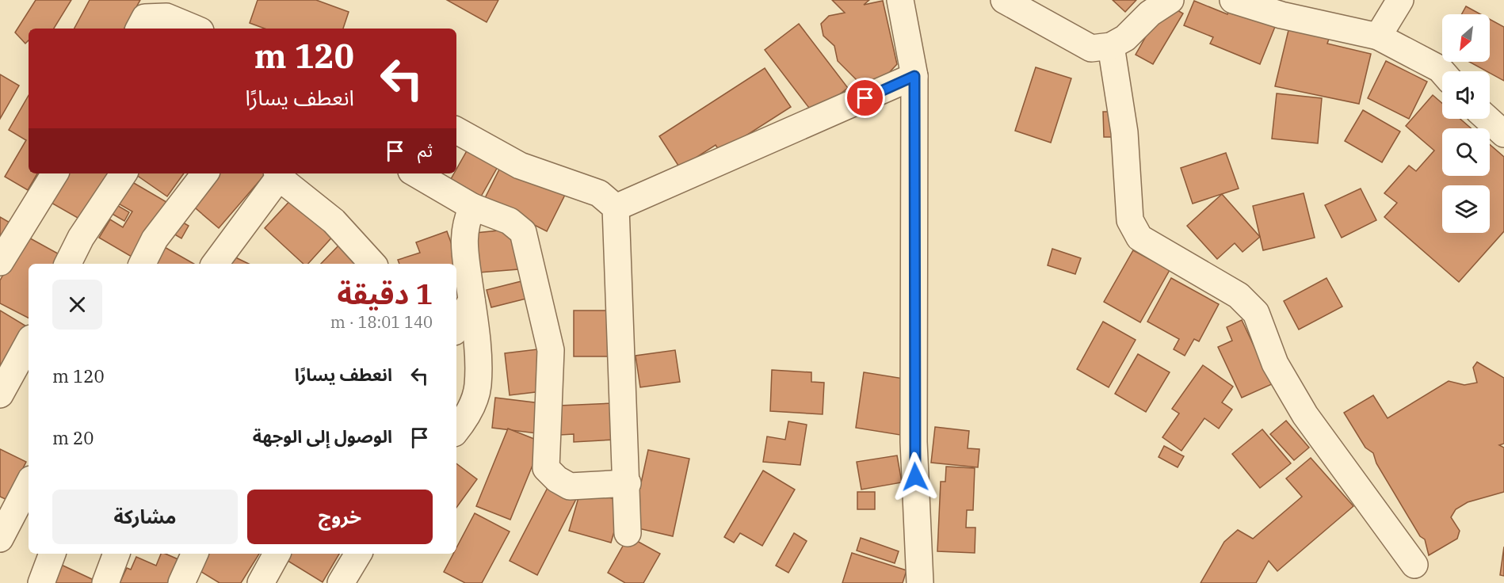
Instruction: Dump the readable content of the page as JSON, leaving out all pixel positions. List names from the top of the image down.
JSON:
{
  "north": "bottom left",
  "page": {
    "turn": ["120 m", "انعطف يسارًا"],
    "then": "ثم",
    "heading": ["1 دقيقة", "140 m · 18:01"],
    "list": [
      {
        "name": "انعطف يسارًا",
        "value": "120 m"
      },
      {
        "name": "الوصول إلى الوجهة",
        "value": "20 m"
      }
    ],
    "buttons": ["خروج", "مشاركة"]
  }
}
